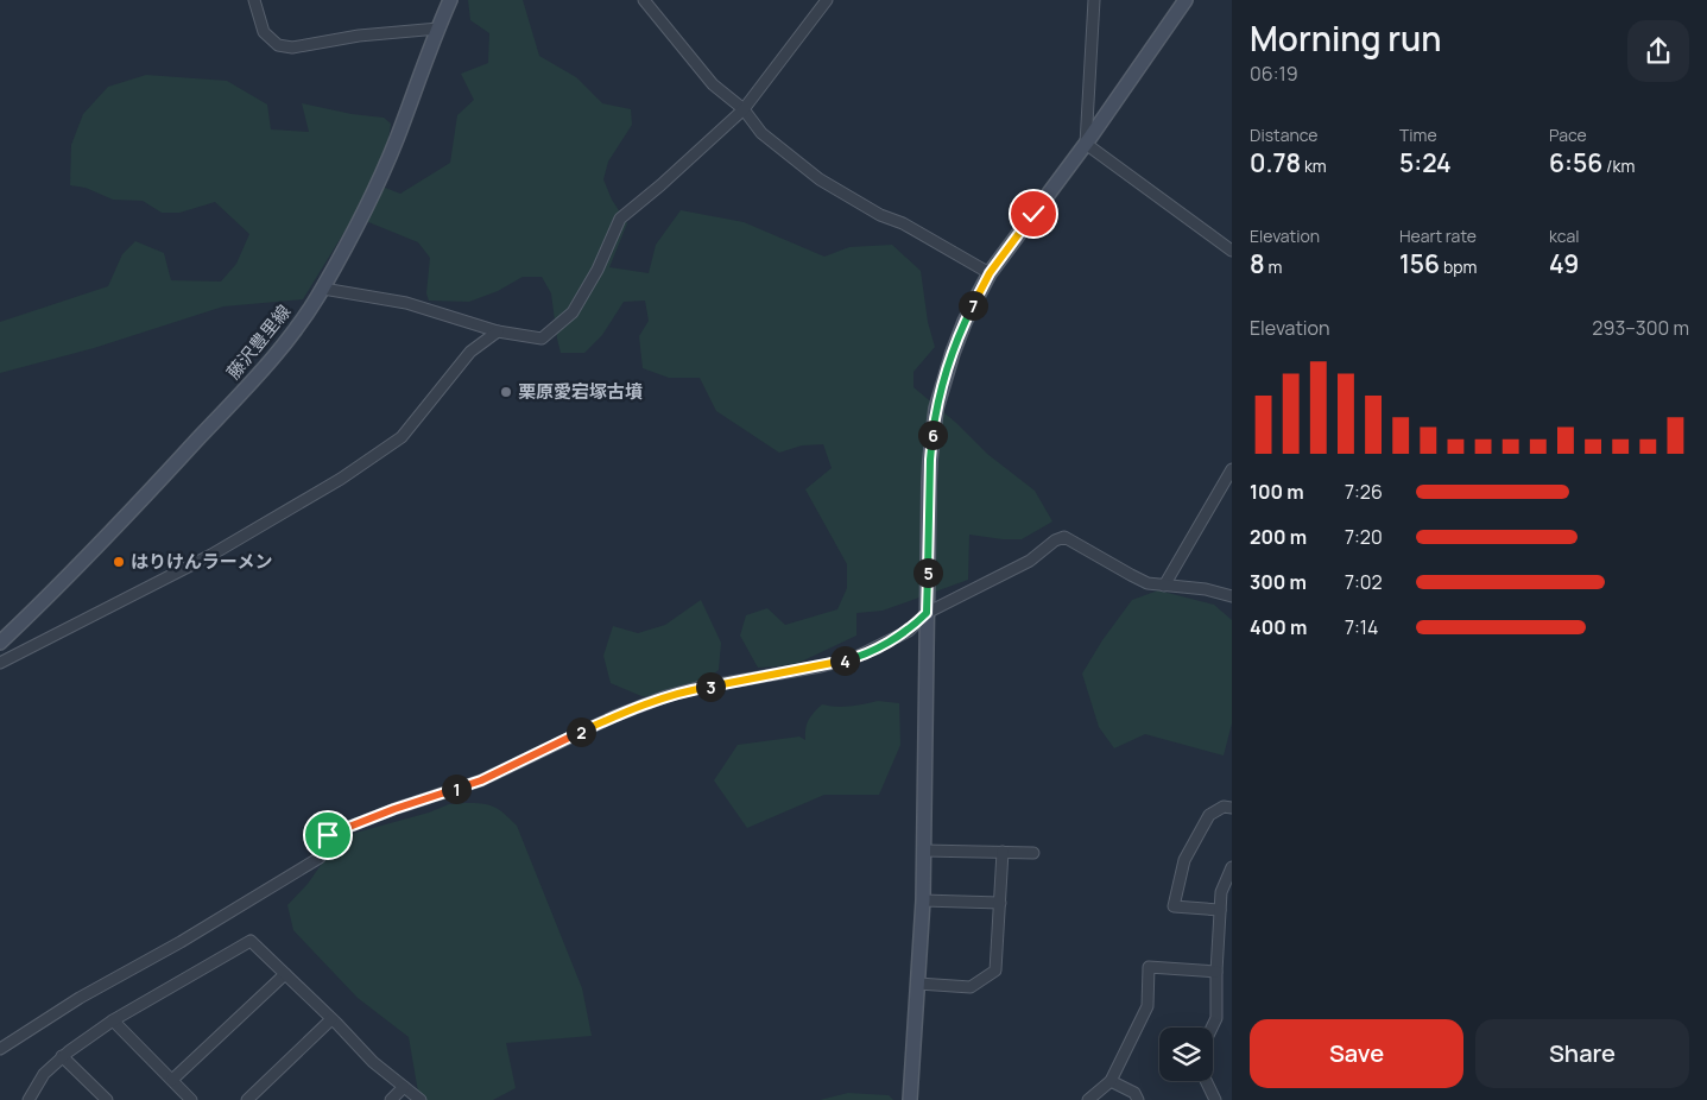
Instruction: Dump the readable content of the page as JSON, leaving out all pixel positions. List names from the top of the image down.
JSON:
{
  "streets": {
    "street": ["藤沢豊里線"]
  },
  "places": ["栗原愛宕塚古墳", "はりけんラーメン"],
  "page": {
    "heading": ["Morning run", "06:19"],
    "stats": [
      ["Distance", "0.78 km"],
      ["Time", "5:24"],
      ["Pace", "6:56 /km"],
      ["Elevation", "8 m"],
      ["Heart rate", "156 bpm"],
      ["kcal", "49"]
    ],
    "pins": [
      "7",
      "6",
      "5",
      "4",
      "3",
      "2",
      "1"
    ],
    "chart": ["Elevation", "293–300 m"],
    "list": [
      {
        "name": "100 m",
        "note": "7:26"
      },
      {
        "name": "200 m",
        "note": "7:20"
      },
      {
        "name": "300 m",
        "note": "7:02"
      },
      {
        "name": "400 m",
        "note": "7:14"
      }
    ],
    "buttons": ["Save", "Share"]
  }
}
